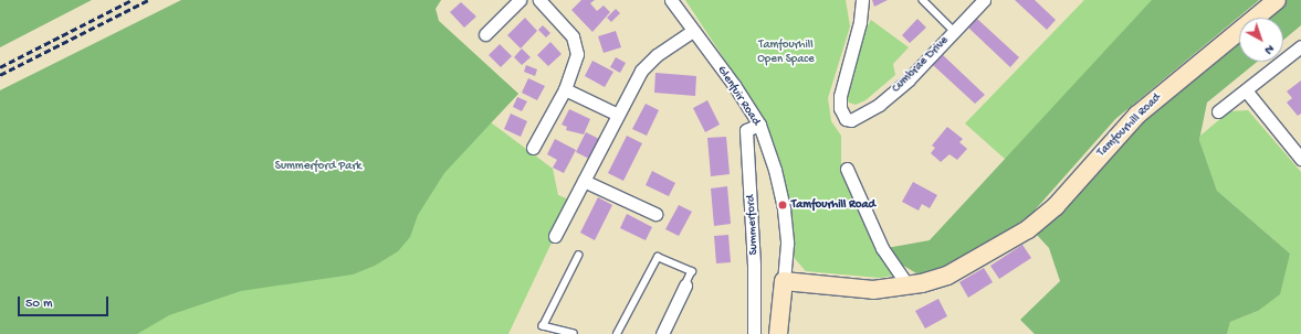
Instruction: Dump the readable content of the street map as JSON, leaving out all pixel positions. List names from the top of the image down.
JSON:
{
  "streets": {
    "main road": ["Glenfuir Road", "Tamfourhill Road"],
    "street": ["Cumbrae Drive", "Summerford"]
  },
  "crossings": [
    ["Glenfuir Road", "Tamfourhill Road"],
    ["Glenfuir Road", "Summerford"]
  ],
  "parks": ["Tamfourhill Open Space", "Summerford Park"],
  "places": ["Tamfourhill Road"],
  "scale_bar": "50 m",
  "north": "bottom right"
}
